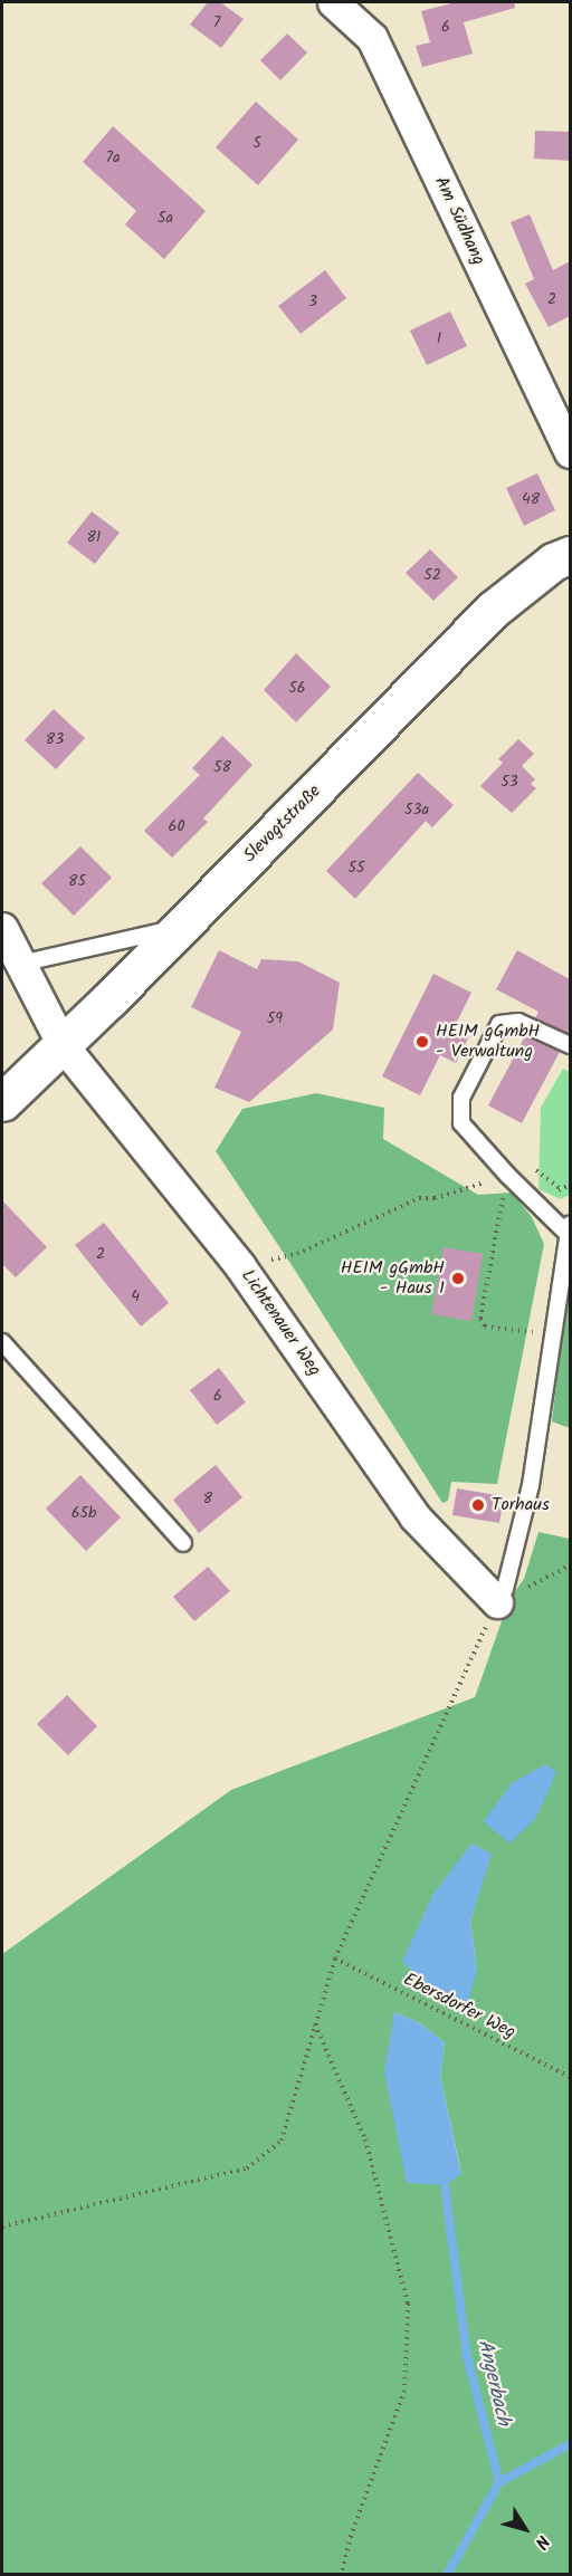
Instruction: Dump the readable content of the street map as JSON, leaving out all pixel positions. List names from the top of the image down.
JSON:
{
  "streets": {
    "street": ["Am Südhang", "Slevogtstraße", "Lichtenauer Weg"],
    "path": ["Ebersdorfer Weg"]
  },
  "crossings": [
    ["Slevogtstraße", "Lichtenauer Weg"]
  ],
  "water": ["Angerbach"],
  "places": ["HEIM gGmbH - Verwaltung", "HEIM gGmbH - Haus 1", "Torhaus"],
  "house_numbers": [
    "7",
    "6",
    "5",
    "7a",
    "5a",
    "2",
    "3",
    "1",
    "48",
    "81",
    "52",
    "56",
    "83",
    "58",
    "53",
    "53a",
    "60",
    "55",
    "85",
    "59",
    "2",
    "4",
    "6",
    "8",
    "65b"
  ],
  "north": "bottom right"
}
